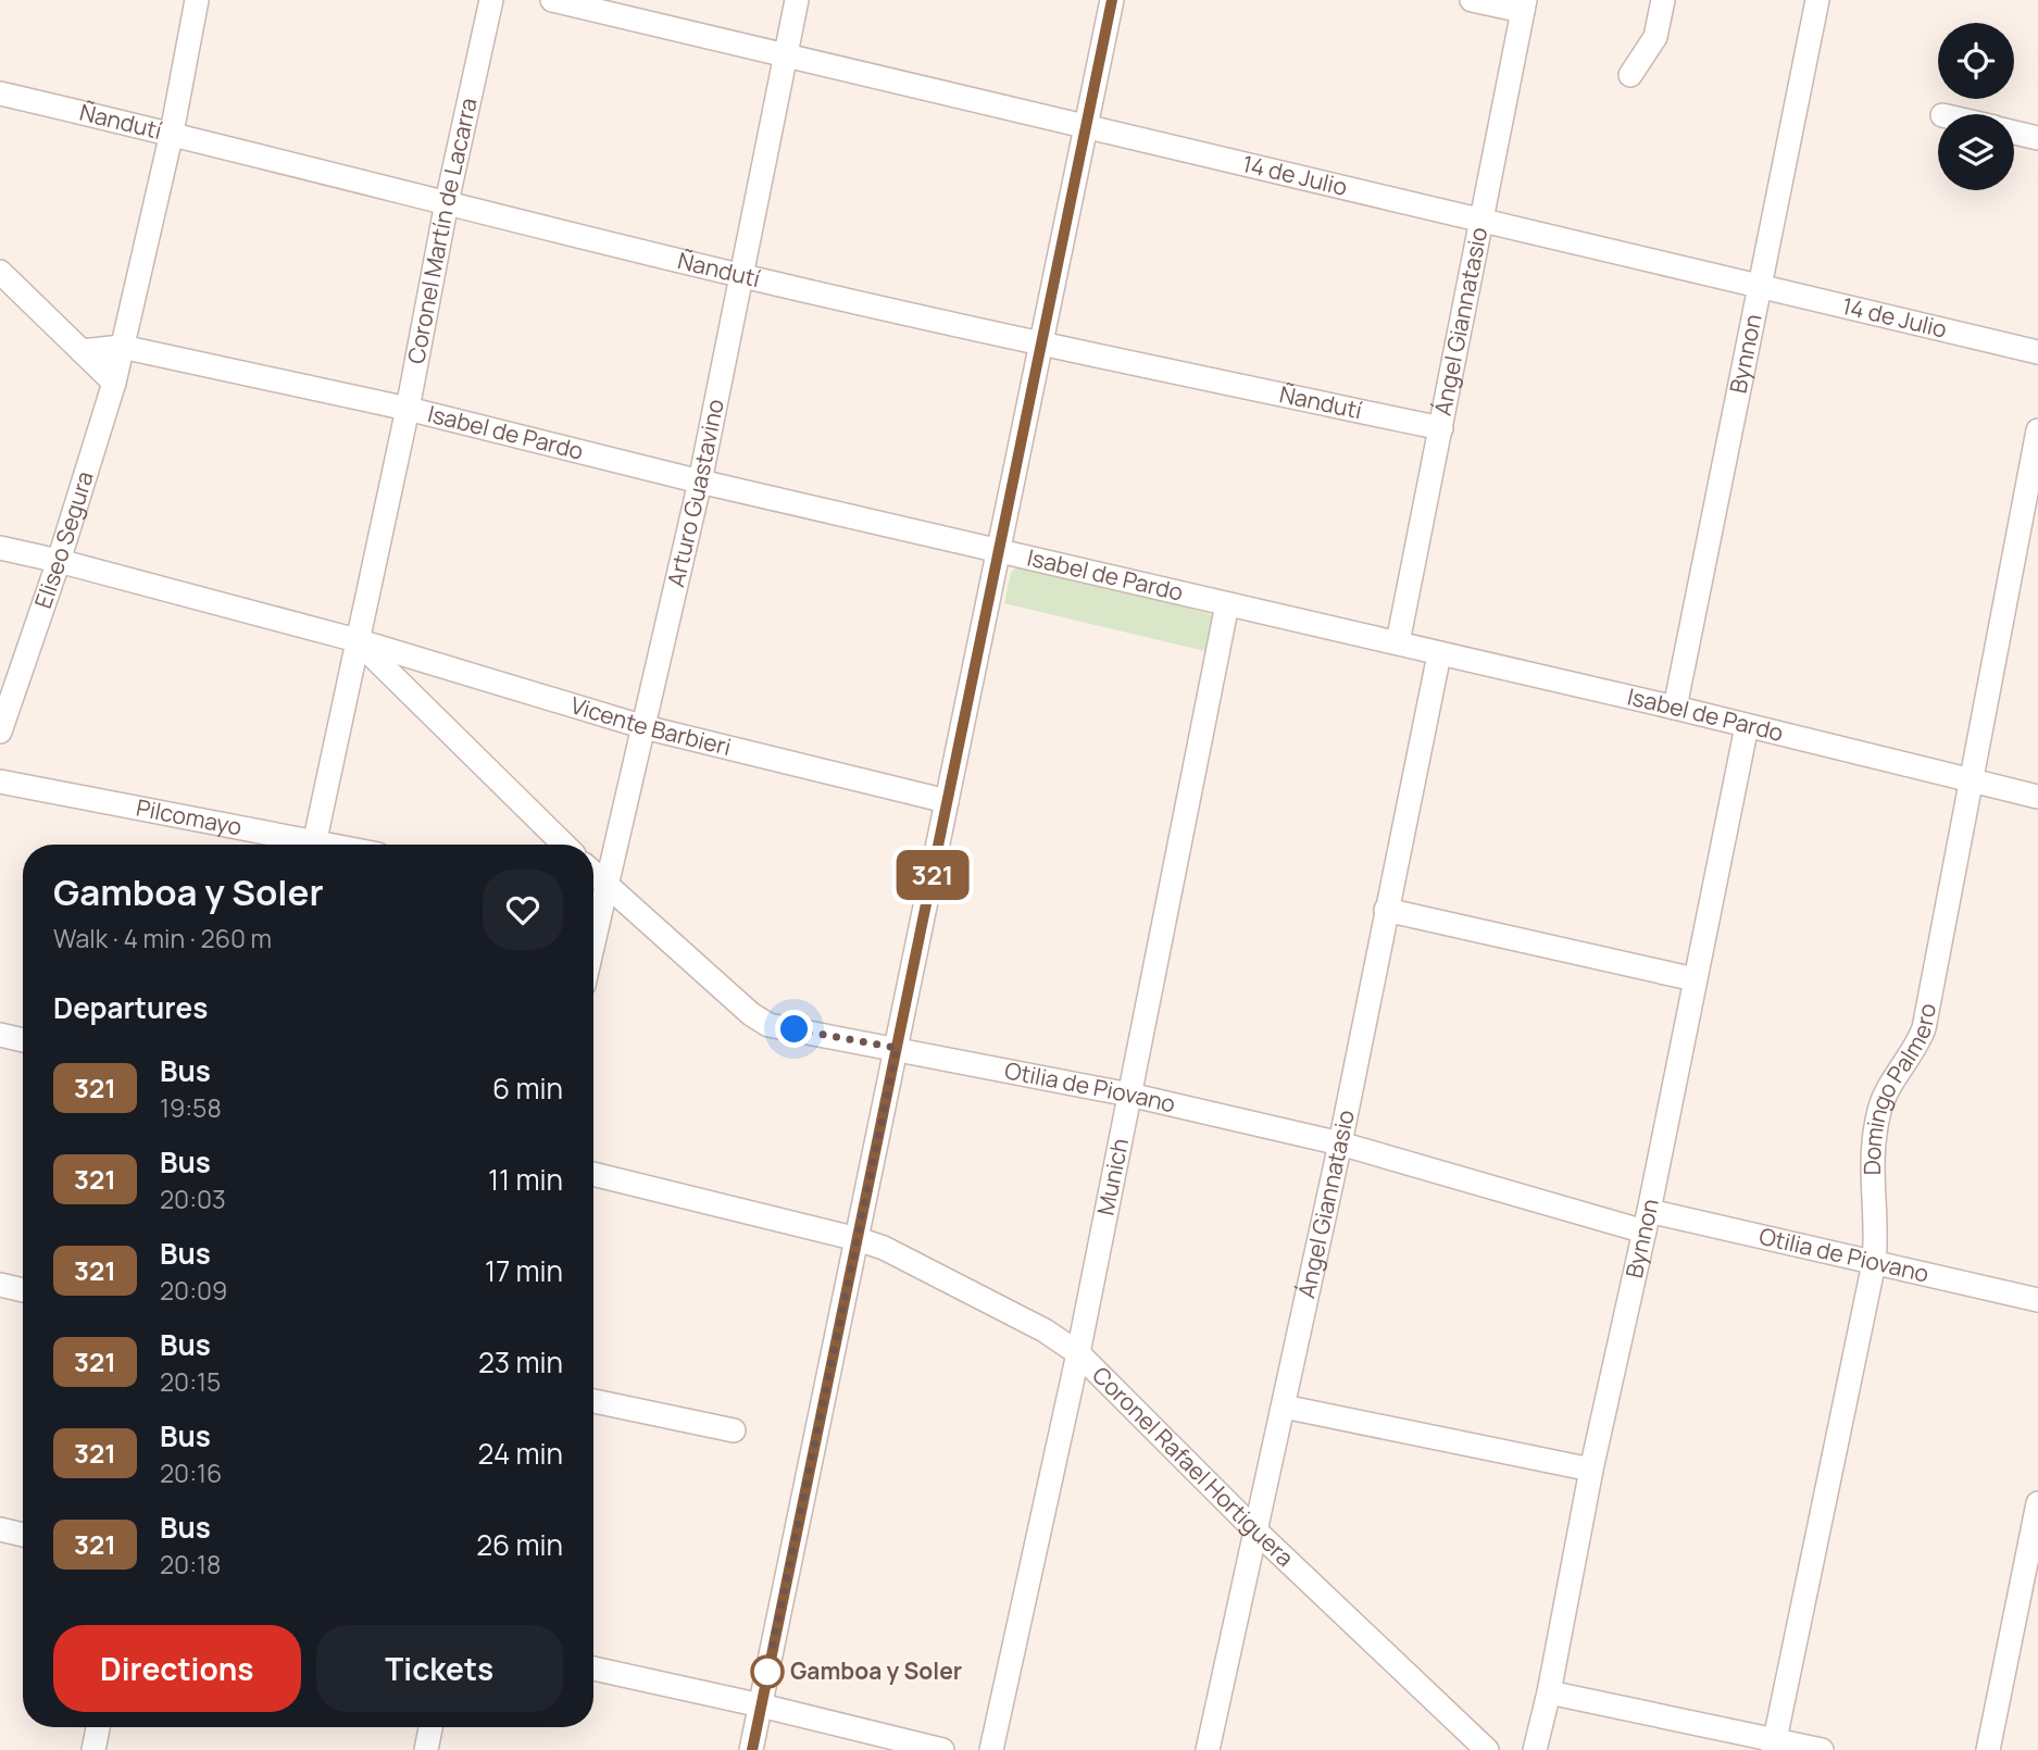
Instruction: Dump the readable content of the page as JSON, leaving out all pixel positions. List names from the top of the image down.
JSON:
{
  "streets": {
    "street": [
      "Ñandutí",
      "14 de Julio",
      "Coronel Martín de Lacarra",
      "Ángel Giannatasio",
      "Bynnon",
      "Isabel de Pardo",
      "Arturo Guastavino",
      "Eliseo Segura",
      "Vicente Barbieri",
      "Pilcomayo",
      "Otilia de Piovano",
      "Domingo Palmero",
      "Munich",
      "Coronel Rafael Hortiguera"
    ]
  },
  "crossings": [
    ["Ñandutí", "Coronel Martín de Lacarra"],
    ["Ñandutí", "Ángel Giannatasio"],
    ["Ñandutí", "Arturo Guastavino"],
    ["Ñandutí", "Eliseo Segura"],
    ["14 de Julio", "Ángel Giannatasio"],
    ["14 de Julio", "Bynnon"],
    ["14 de Julio", "Arturo Guastavino"],
    ["Coronel Martín de Lacarra", "Isabel de Pardo"],
    ["Coronel Martín de Lacarra", "Vicente Barbieri"],
    ["Ángel Giannatasio", "Isabel de Pardo"],
    ["Ángel Giannatasio", "Otilia de Piovano"],
    ["Ángel Giannatasio", "Coronel Rafael Hortiguera"],
    ["Bynnon", "Isabel de Pardo"],
    ["Bynnon", "Otilia de Piovano"],
    ["Isabel de Pardo", "Arturo Guastavino"],
    ["Isabel de Pardo", "Eliseo Segura"],
    ["Isabel de Pardo", "Domingo Palmero"],
    ["Isabel de Pardo", "Munich"],
    ["Arturo Guastavino", "Vicente Barbieri"],
    ["Arturo Guastavino", "Otilia de Piovano"],
    ["Eliseo Segura", "Vicente Barbieri"],
    ["Otilia de Piovano", "Domingo Palmero"],
    ["Otilia de Piovano", "Munich"],
    ["Munich", "Coronel Rafael Hortiguera"]
  ],
  "places": ["Gamboa y Soler"],
  "lines": ["bus line 321"],
  "page": {
    "on_map": "321",
    "heading": [
      ["Gamboa y Soler", "Walk · 4 min · 260 m"],
      "Departures"
    ],
    "list": [
      {
        "mark": "321",
        "name": "Bus",
        "note": "19:58",
        "value": "6 min"
      },
      {
        "mark": "321",
        "name": "Bus",
        "note": "20:03",
        "value": "11 min"
      },
      {
        "mark": "321",
        "name": "Bus",
        "note": "20:09",
        "value": "17 min"
      },
      {
        "mark": "321",
        "name": "Bus",
        "note": "20:15",
        "value": "23 min"
      },
      {
        "mark": "321",
        "name": "Bus",
        "note": "20:16",
        "value": "24 min"
      },
      {
        "mark": "321",
        "name": "Bus",
        "note": "20:18",
        "value": "26 min"
      }
    ],
    "buttons": ["Directions", "Tickets"]
  }
}
